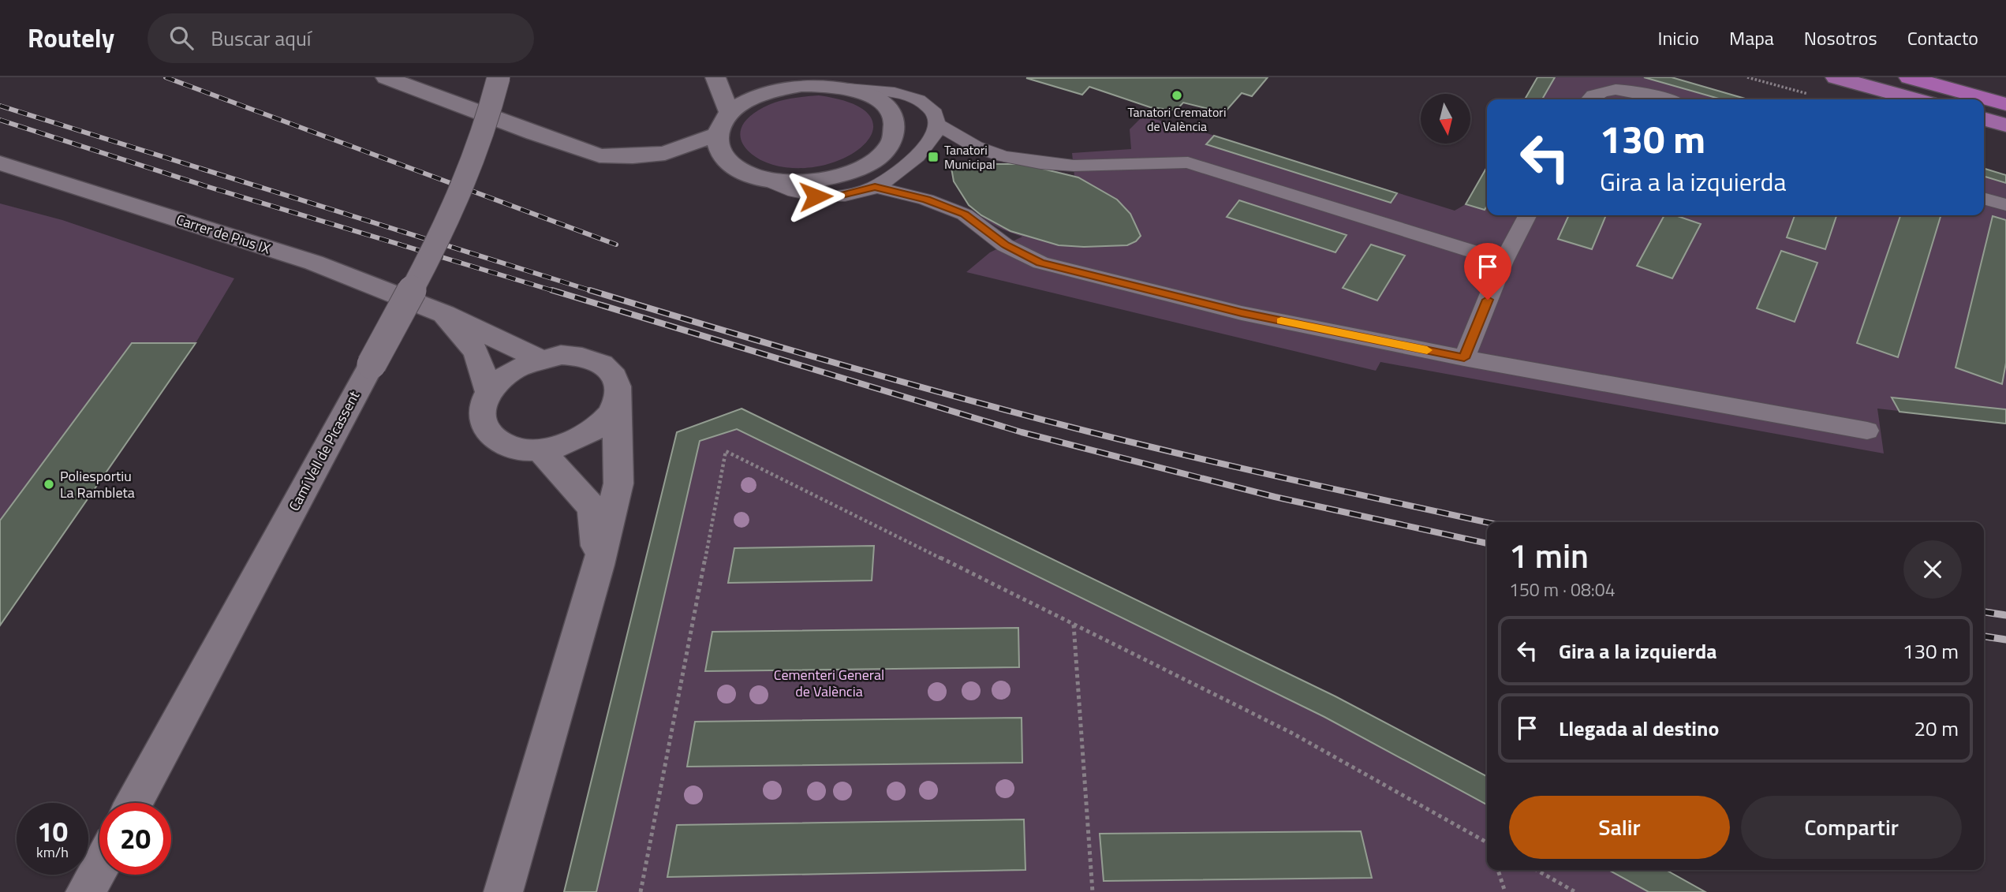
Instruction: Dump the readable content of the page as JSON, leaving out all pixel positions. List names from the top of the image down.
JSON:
{
  "streets": {
    "street": ["Carrer de Pius IX", "Camí Vell de Picassent"]
  },
  "parks": ["Cementeri General de València"],
  "places": {
    "other": ["Tanatori Crematori de València", "Poliesportiu La Rambleta"],
    "transit": ["Tanatori Municipal"]
  },
  "north": "bottom",
  "page": {
    "header": "Routely",
    "search": "Buscar aquí",
    "nav": [
      "Inicio",
      "Mapa",
      "Nosotros",
      "Contacto"
    ],
    "turn": ["130 m", "Gira a la izquierda"],
    "heading": ["1 min", "150 m · 08:04"],
    "list": [
      {
        "name": "Gira a la izquierda",
        "value": "130 m"
      },
      {
        "name": "Llegada al destino",
        "value": "20 m"
      }
    ],
    "buttons": ["Salir", "Compartir"],
    "speed": "10 km/h",
    "limit": "20"
  }
}
